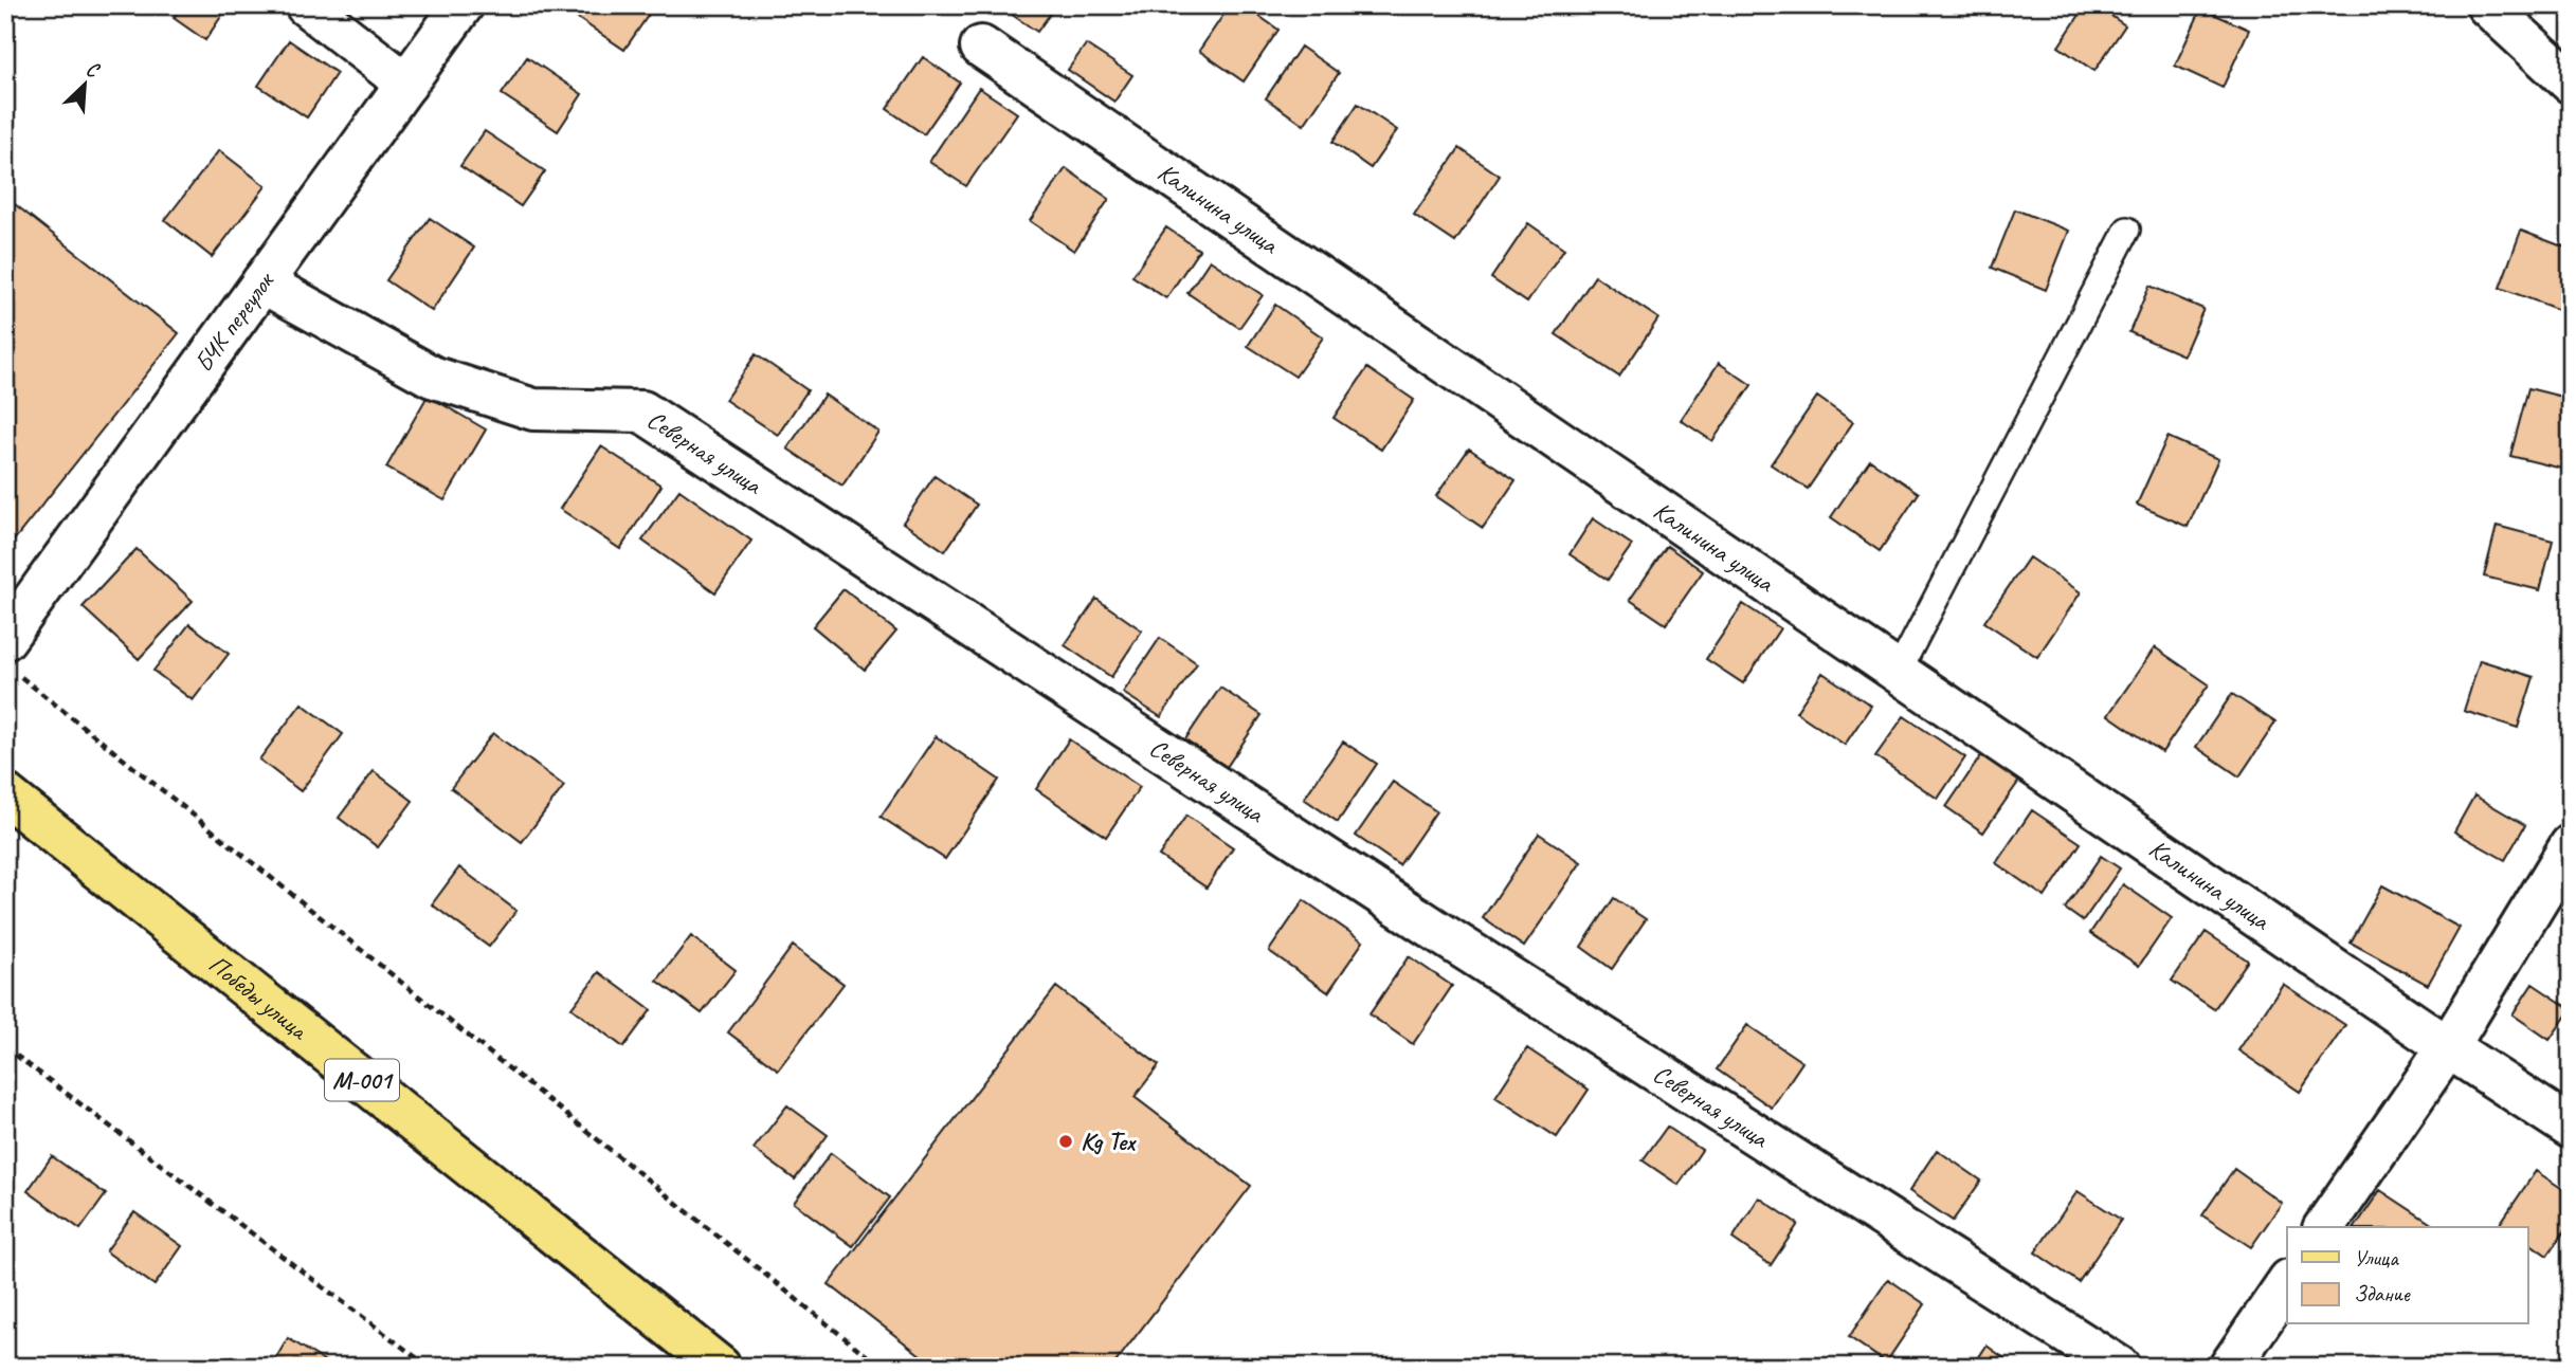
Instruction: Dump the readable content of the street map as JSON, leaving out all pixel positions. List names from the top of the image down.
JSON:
{
  "streets": {
    "main road": ["Победы улица", "М-001"],
    "street": ["Калинина улица", "БЧК переулок", "Северная улица"]
  },
  "crossings": [
    ["БЧК переулок", "Северная улица"]
  ],
  "places": ["Kg Tex"],
  "legend": ["Улица", "Здание"],
  "north": "top right"
}
